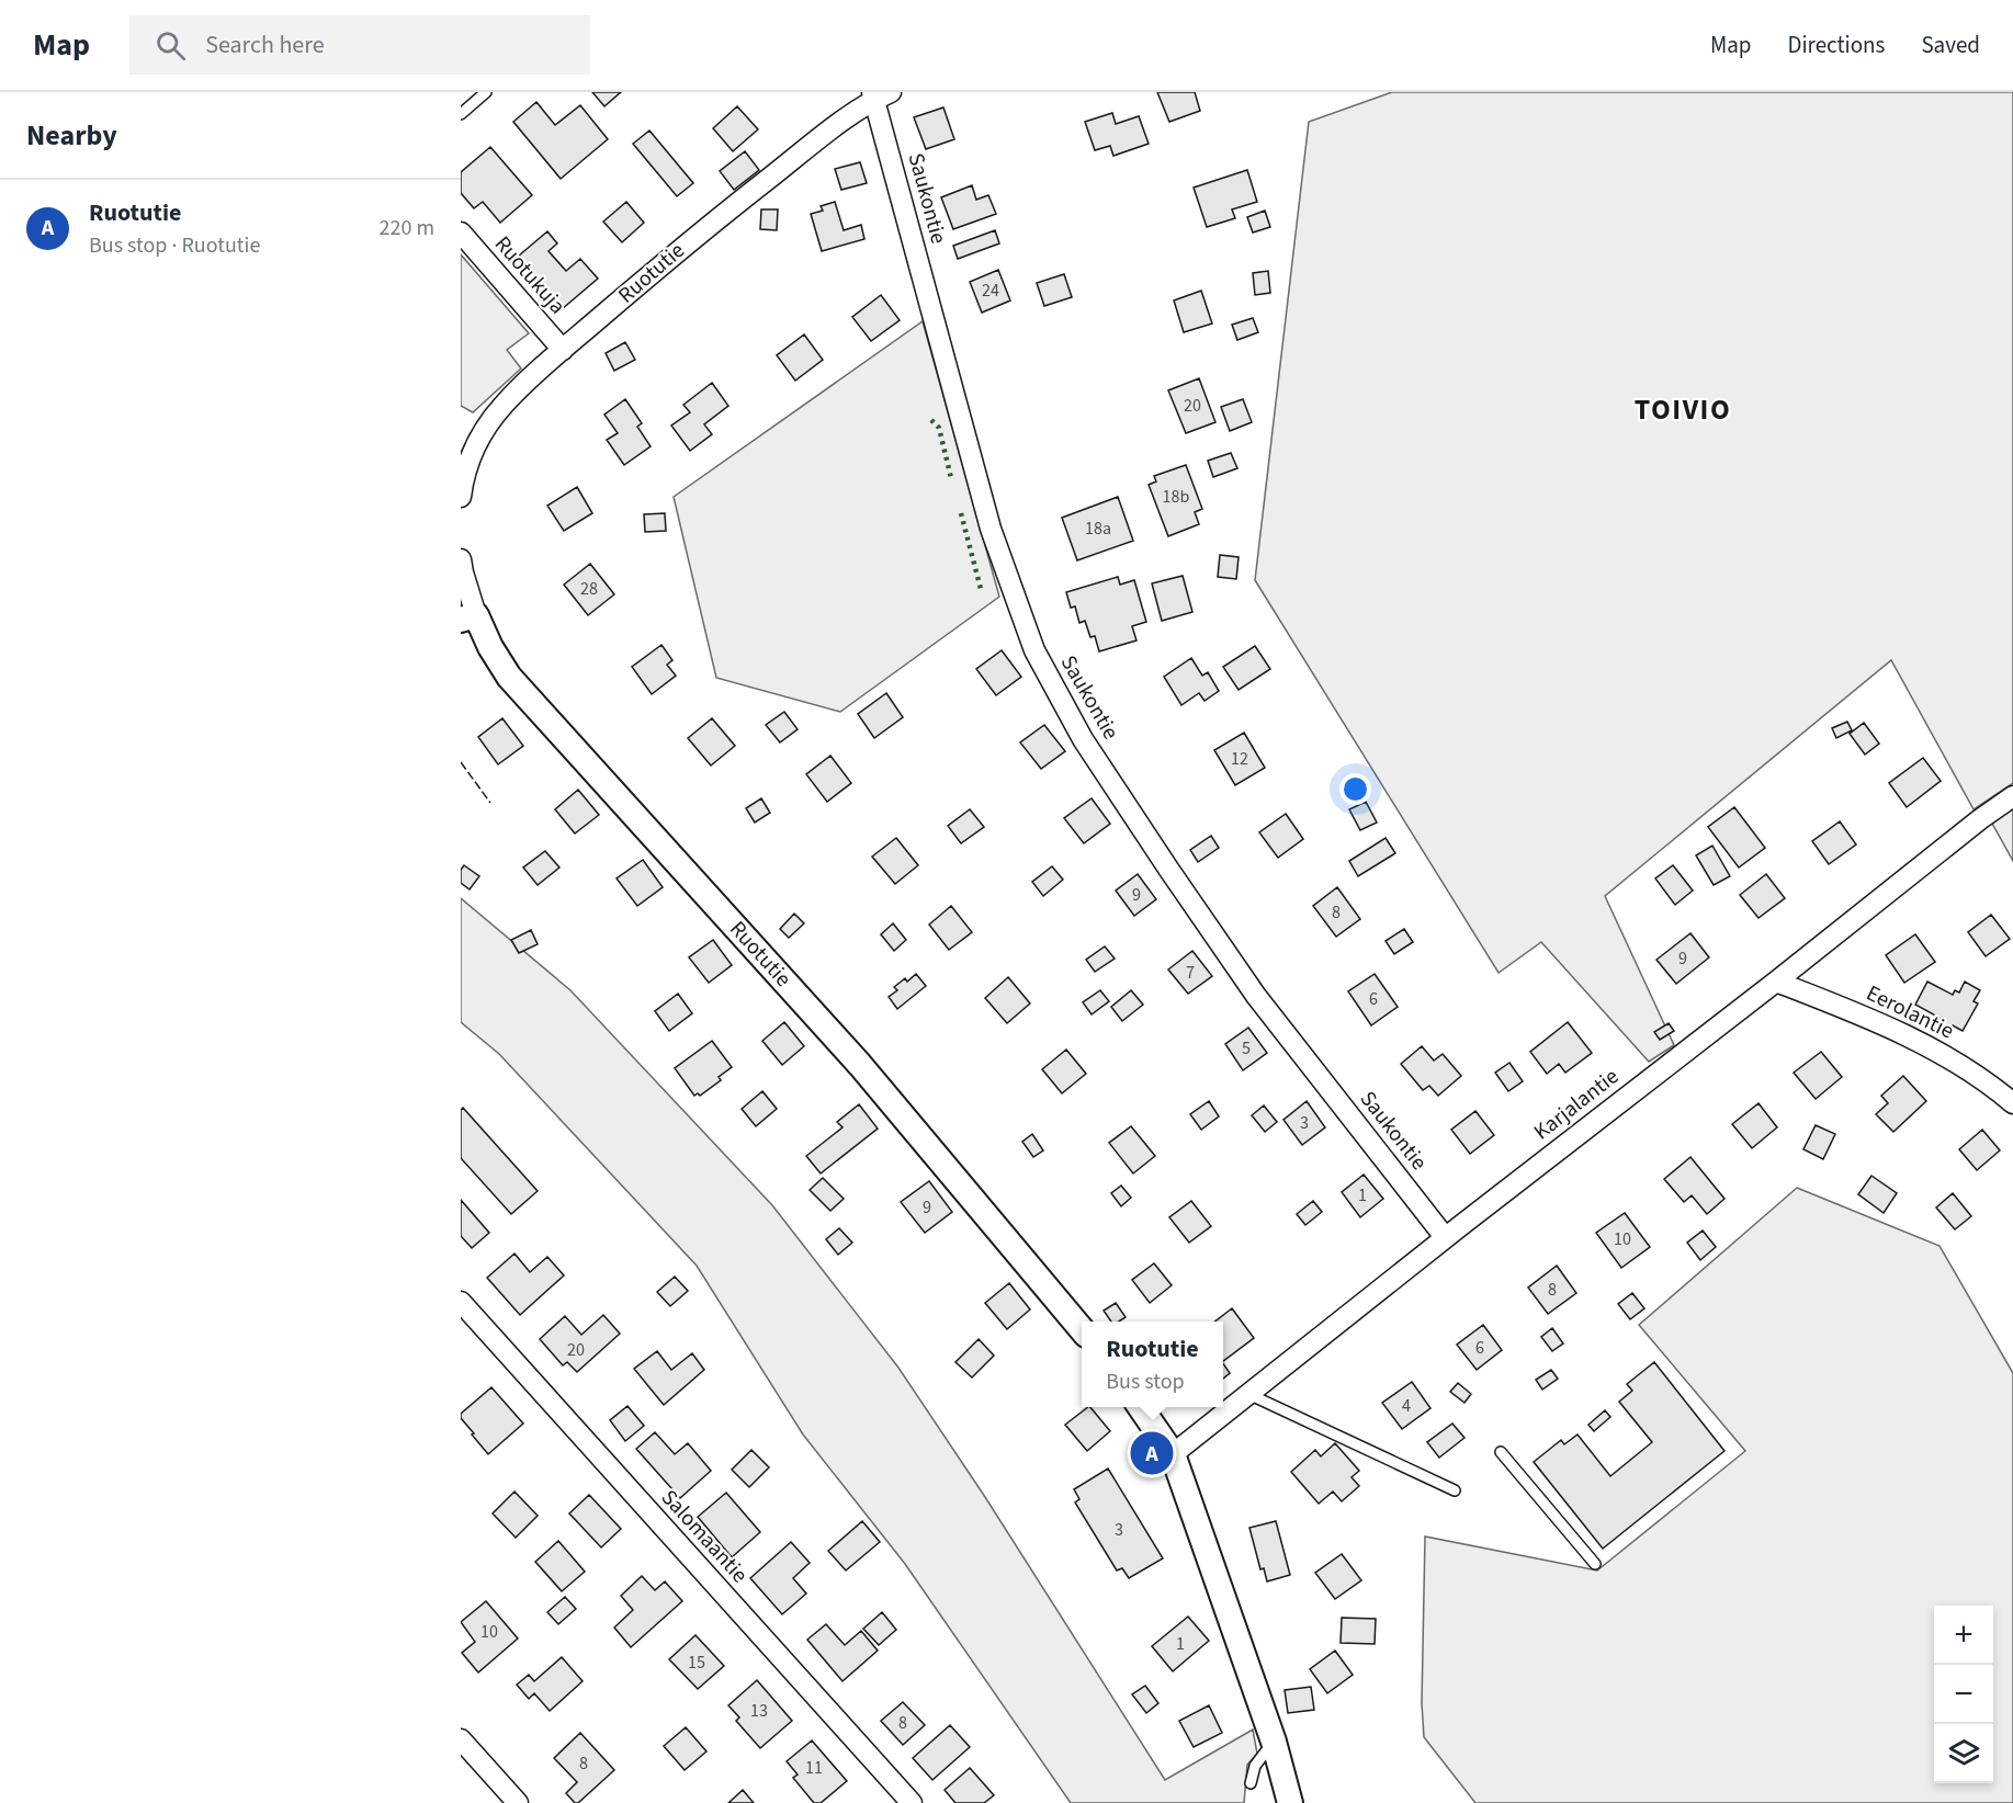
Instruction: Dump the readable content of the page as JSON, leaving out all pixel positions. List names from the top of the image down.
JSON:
{
  "streets": {
    "street": [
      "Saukontie",
      "Ruotutie",
      "Ruotukuja",
      "Eerolantie",
      "Karjalantie",
      "Salomaantie"
    ]
  },
  "crossings": [
    ["Saukontie", "Ruotutie"],
    ["Saukontie", "Karjalantie"],
    ["Ruotutie", "Ruotukuja"],
    ["Eerolantie", "Karjalantie"]
  ],
  "districts": ["TOIVIO"],
  "house_numbers": [
    "24",
    "20",
    "18b",
    "18a",
    "28",
    "12",
    "9",
    "8",
    "9",
    "7",
    "6",
    "5",
    "3",
    "1",
    "9",
    "10",
    "8",
    "6",
    "20",
    "4",
    "3",
    "10",
    "1",
    "15",
    "13",
    "8",
    "8",
    "11"
  ],
  "page": {
    "header": "Map",
    "search": "Search here",
    "nav": ["Map", "Directions", "Saved"],
    "heading": "Nearby",
    "list": [
      {
        "mark": "A",
        "name": "Ruotutie",
        "note": "Bus stop · Ruotutie",
        "value": "220 m"
      }
    ],
    "popup": ["Ruotutie", "Bus stop"],
    "pins": "A",
    "map_buttons": ["+", "−"]
  }
}
